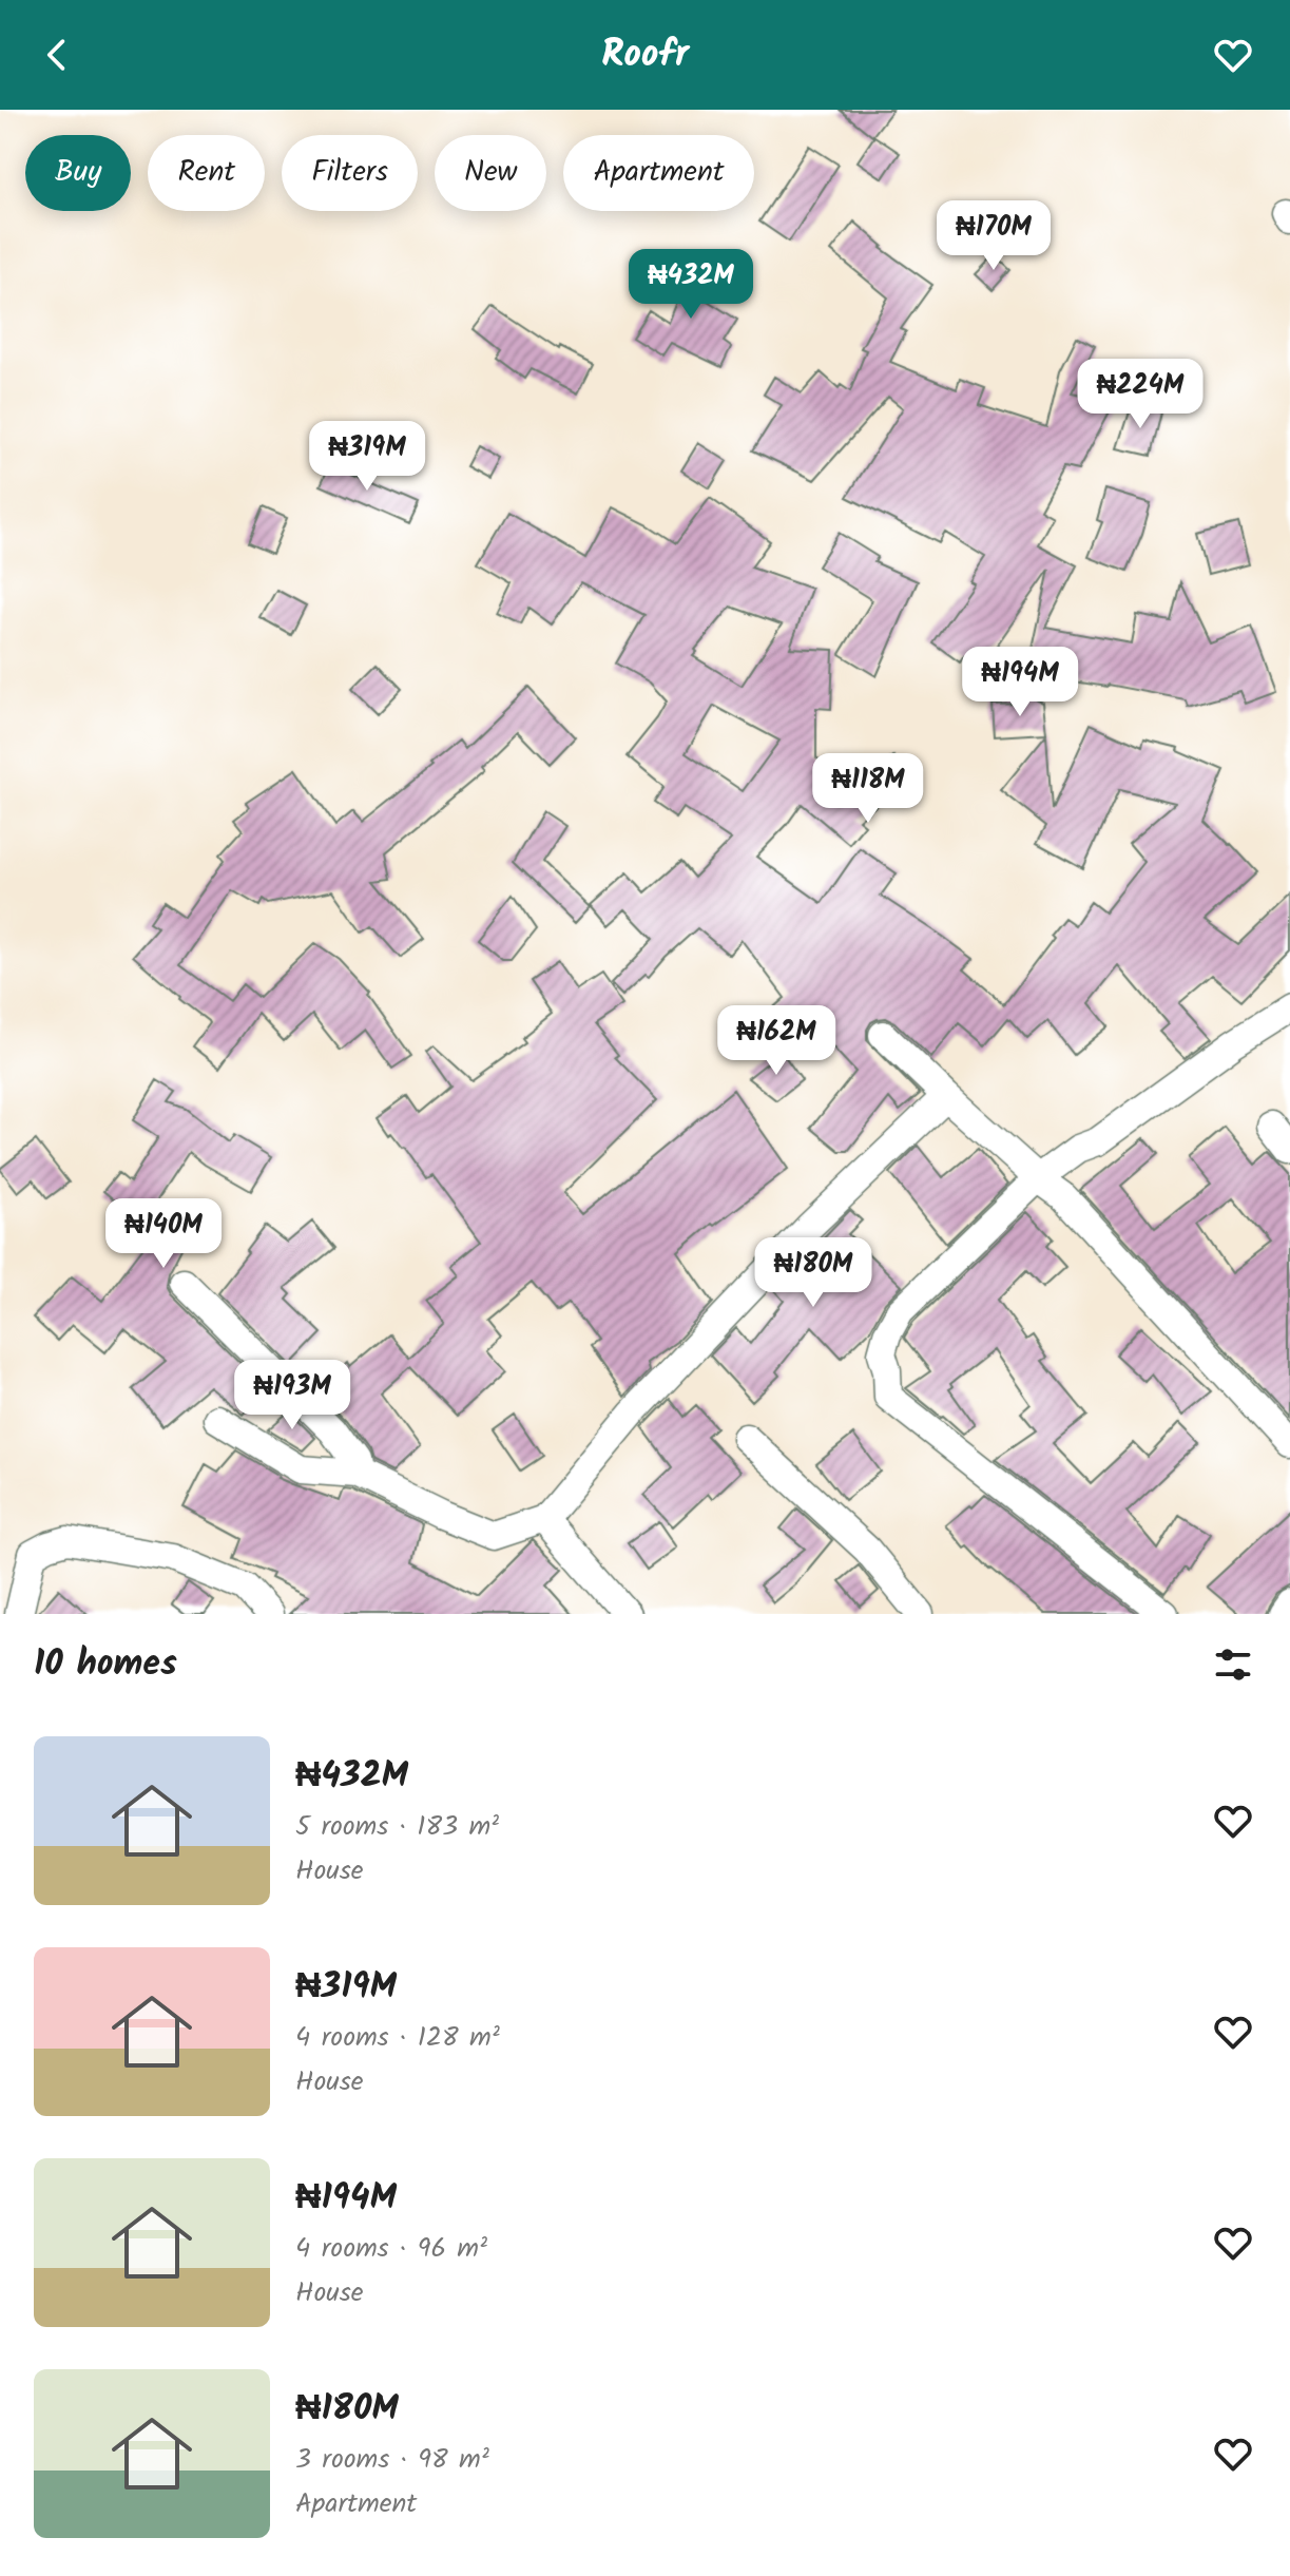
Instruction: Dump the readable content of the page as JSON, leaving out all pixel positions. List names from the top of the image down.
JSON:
{
  "page": {
    "header": "Roofr",
    "chip": [
      "Buy",
      "Rent",
      "Filters",
      "New",
      "Apartment"
    ],
    "price": [
      "₦170M",
      "₦432M",
      "₦224M",
      "₦319M",
      "₦194M",
      "₦118M",
      "₦162M",
      "₦140M",
      "₦180M",
      "₦193M"
    ],
    "heading": "10 homes",
    "list": [
      {
        "name": "₦432M",
        "note": "5 rooms · 183 m² · House"
      },
      {
        "name": "₦319M",
        "note": "4 rooms · 128 m² · House"
      },
      {
        "name": "₦194M",
        "note": "4 rooms · 96 m² · House"
      },
      {
        "name": "₦180M",
        "note": "3 rooms · 98 m² · Apartment"
      }
    ]
  }
}
